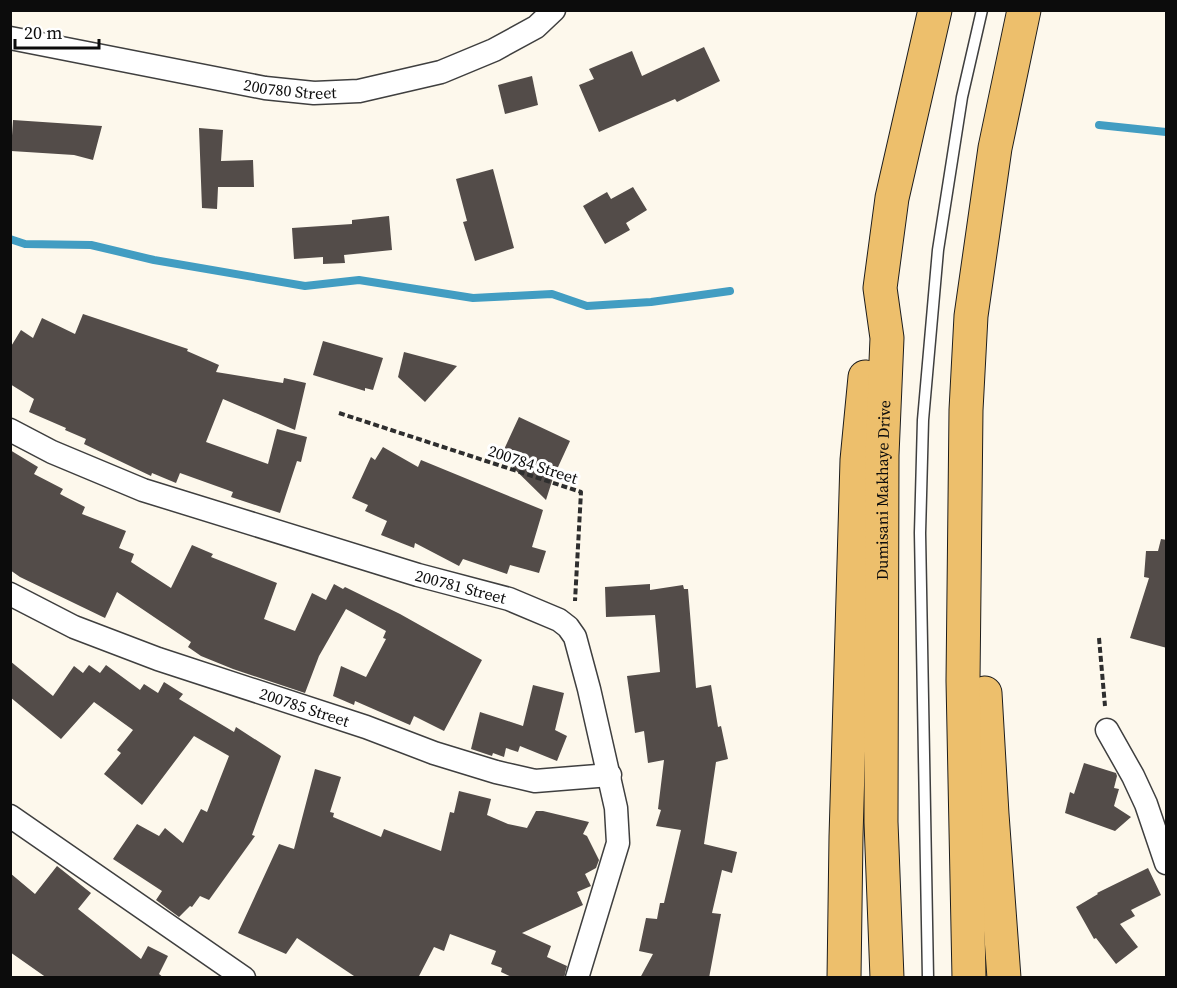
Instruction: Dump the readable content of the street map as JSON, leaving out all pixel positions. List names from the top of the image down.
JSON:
{
  "streets": {
    "main road": ["Dumisani Makhaye Drive"],
    "street": ["200780 Street", "200781 Street", "200785 Street"],
    "path": ["200784 Street"]
  },
  "crossings": [
    ["200784 Street", "200781 Street"]
  ],
  "scale_bar": "20 m"
}
